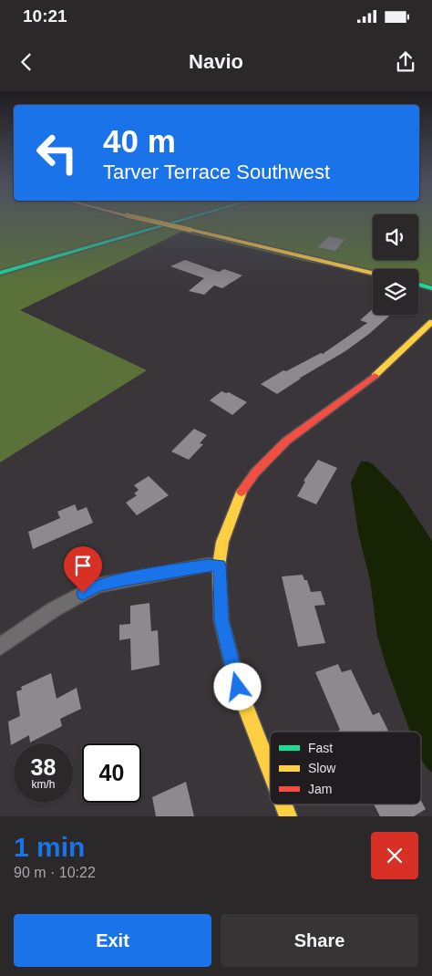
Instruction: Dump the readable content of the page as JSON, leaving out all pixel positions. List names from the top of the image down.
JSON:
{
  "legend": ["Fast", "Slow", "Jam"],
  "page": {
    "status": "10:21",
    "header": "Navio",
    "turn": ["40 m", "Tarver Terrace Southwest"],
    "speed": "38 km/h",
    "limit": "40",
    "heading": ["1 min", "90 m · 10:22"],
    "buttons": ["Exit", "Share"]
  }
}
